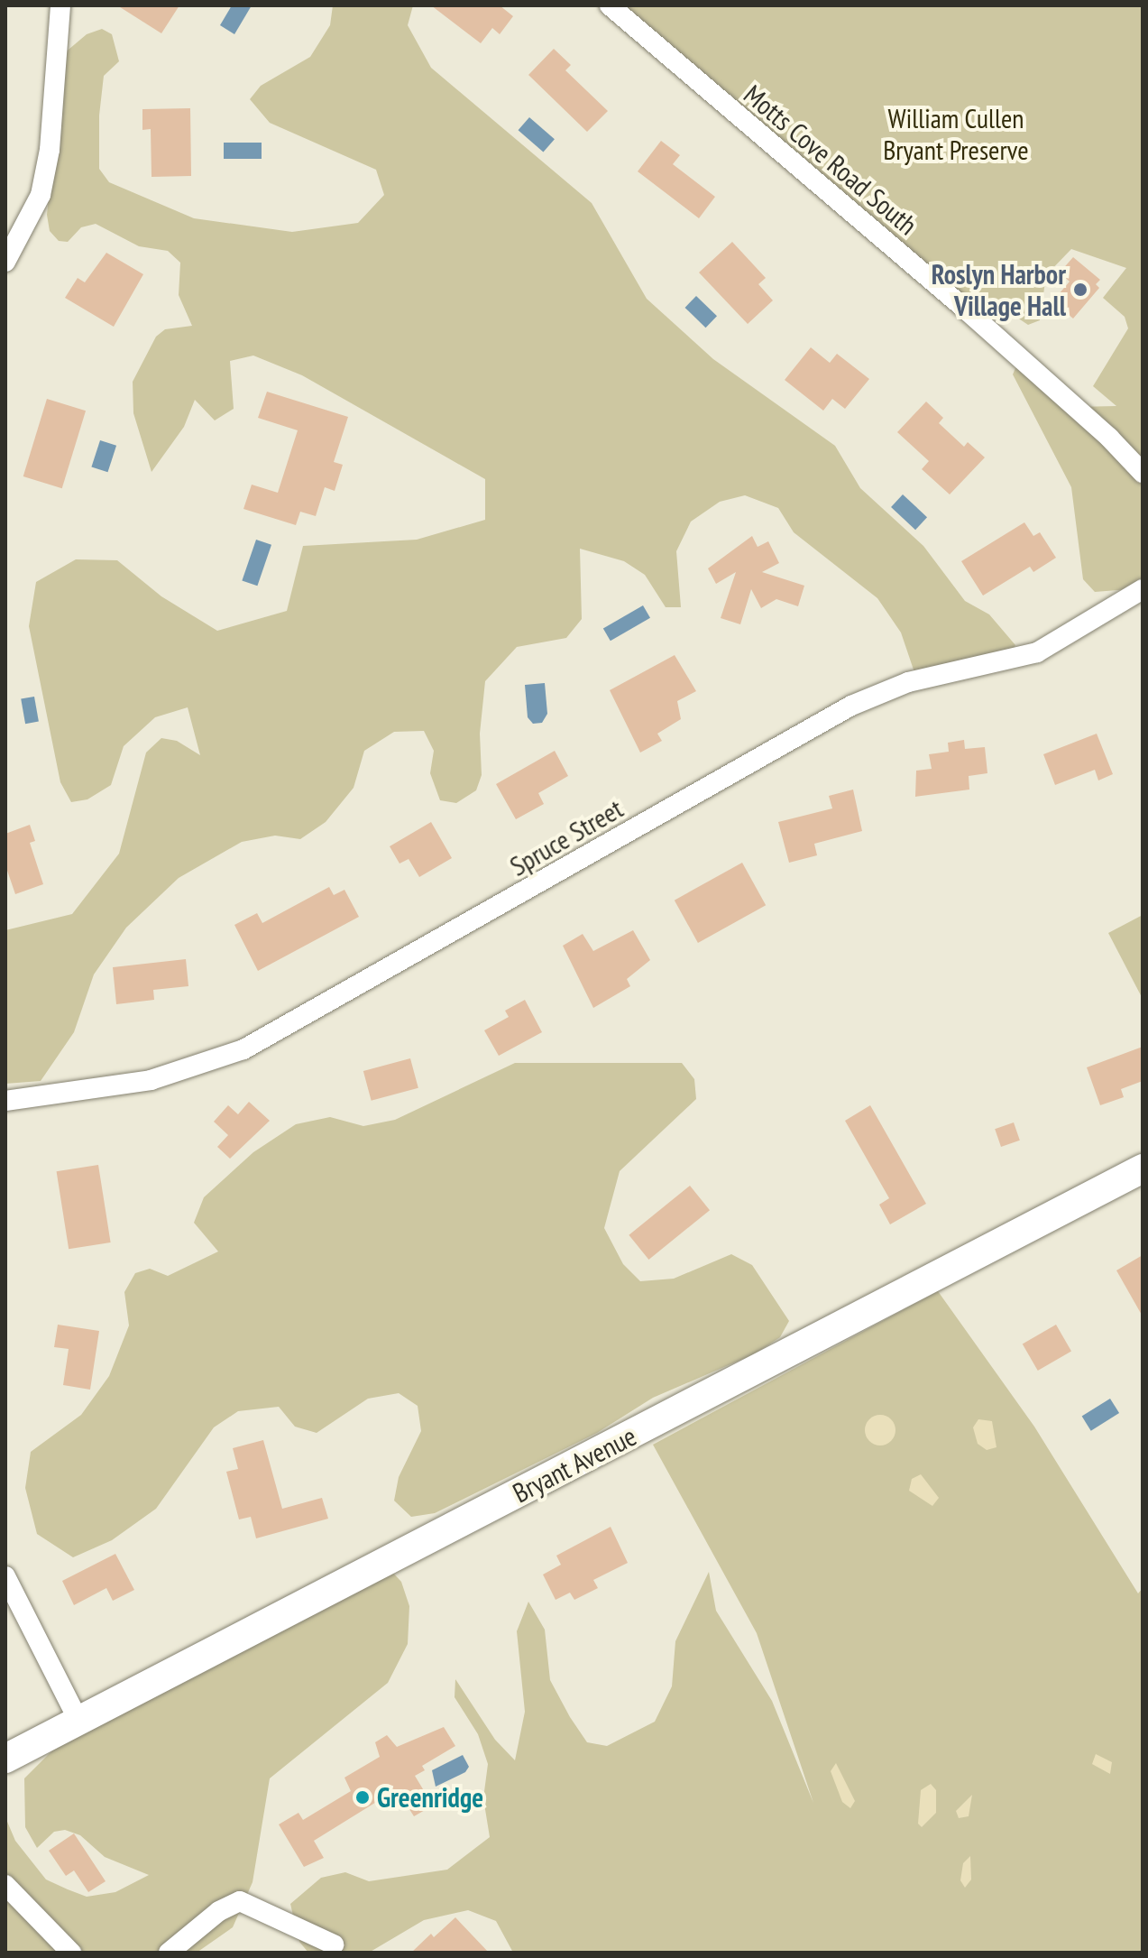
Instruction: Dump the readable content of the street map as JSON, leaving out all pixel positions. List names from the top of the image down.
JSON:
{
  "streets": {
    "main road": ["Bryant Avenue"],
    "street": ["Motts Cove Road South", "Spruce Street"]
  },
  "parks": ["William Cullen Bryant Preserve"],
  "places": ["Roslyn Harbor Village Hall", "Greenridge"]
}
